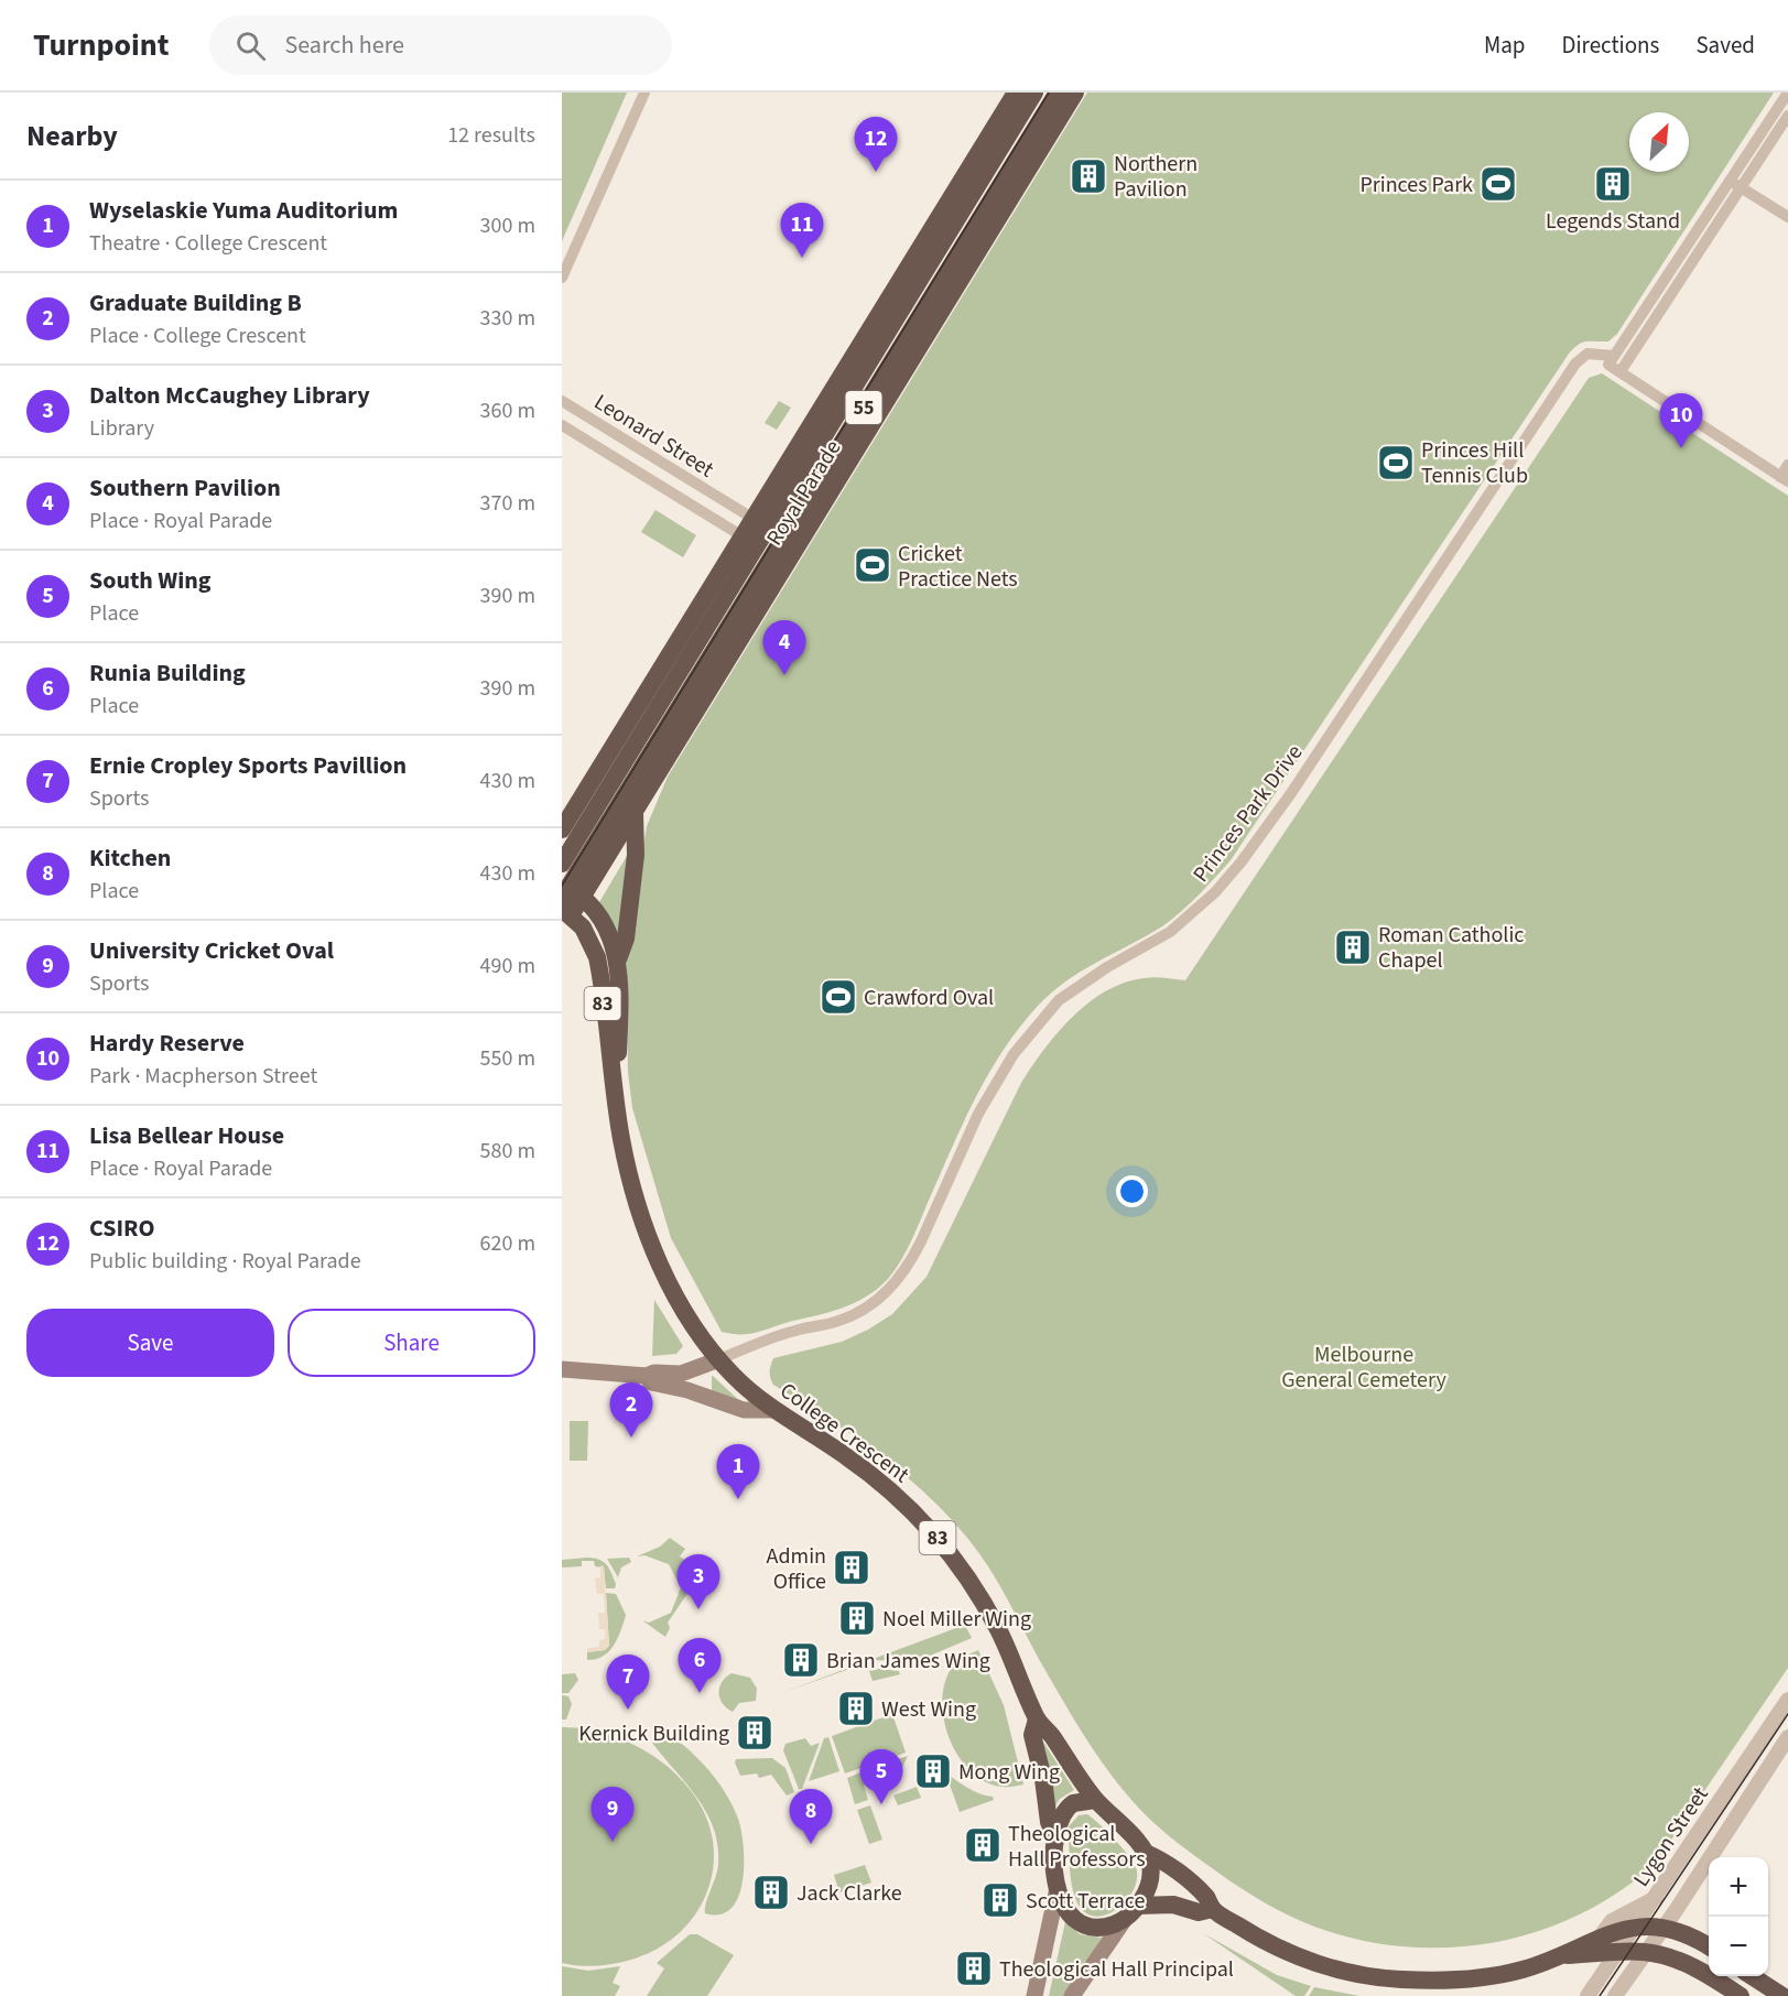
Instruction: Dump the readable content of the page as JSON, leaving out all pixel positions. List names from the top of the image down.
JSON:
{
  "streets": {
    "highway": [
      "55",
      "Royal Parade",
      "83",
      "College Crescent"
    ],
    "street": ["Leonard Street", "Princes Park Drive", "Lygon Street"]
  },
  "crossings": [
    ["Leonard Street", "Royal Parade"],
    ["Royal Parade", "83"],
    ["Princes Park Drive", "83"],
    ["Princes Park Drive", "College Crescent"],
    ["83", "College Crescent"],
    ["83", "Lygon Street"]
  ],
  "parks": ["Melbourne General Cemetery"],
  "places": {
    "building": [
      "Northern Pavilion",
      "Legends Stand",
      "Roman Catholic Chapel",
      "Admin Office",
      "Noel Miller Wing",
      "Brian James Wing",
      "West Wing",
      "Kernick Building",
      "Mong Wing",
      "Theological Hall Professors",
      "Jack Clarke",
      "Scott Terrace",
      "Theological Hall Principal"
    ],
    "sports": [
      "Princes Park",
      "Princes Hill Tennis Club",
      "Cricket Practice Nets",
      "Crawford Oval"
    ]
  },
  "north": "top right",
  "page": {
    "header": "Turnpoint",
    "search": "Search here",
    "nav": ["Map", "Directions", "Saved"],
    "heading": ["Nearby", "12 results"],
    "pins": [
      "12",
      "11",
      "10",
      "4",
      "2",
      "1",
      "3",
      "6",
      "7",
      "5",
      "9",
      "8"
    ],
    "list": [
      {
        "mark": "1",
        "name": "Wyselaskie Yuma Auditorium",
        "note": "Theatre · College Crescent",
        "value": "300 m"
      },
      {
        "mark": "2",
        "name": "Graduate Building B",
        "note": "Place · College Crescent",
        "value": "330 m"
      },
      {
        "mark": "3",
        "name": "Dalton McCaughey Library",
        "note": "Library",
        "value": "360 m"
      },
      {
        "mark": "4",
        "name": "Southern Pavilion",
        "note": "Place · Royal Parade",
        "value": "370 m"
      },
      {
        "mark": "5",
        "name": "South Wing",
        "note": "Place",
        "value": "390 m"
      },
      {
        "mark": "6",
        "name": "Runia Building",
        "note": "Place",
        "value": "390 m"
      },
      {
        "mark": "7",
        "name": "Ernie Cropley Sports Pavillion",
        "note": "Sports",
        "value": "430 m"
      },
      {
        "mark": "8",
        "name": "Kitchen",
        "note": "Place",
        "value": "430 m"
      },
      {
        "mark": "9",
        "name": "University Cricket Oval",
        "note": "Sports",
        "value": "490 m"
      },
      {
        "mark": "10",
        "name": "Hardy Reserve",
        "note": "Park · Macpherson Street",
        "value": "550 m"
      },
      {
        "mark": "11",
        "name": "Lisa Bellear House",
        "note": "Place · Royal Parade",
        "value": "580 m"
      },
      {
        "mark": "12",
        "name": "CSIRO",
        "note": "Public building · Royal Parade",
        "value": "620 m"
      }
    ],
    "buttons": ["Save", "Share"],
    "map_buttons": ["+", "−"]
  }
}
